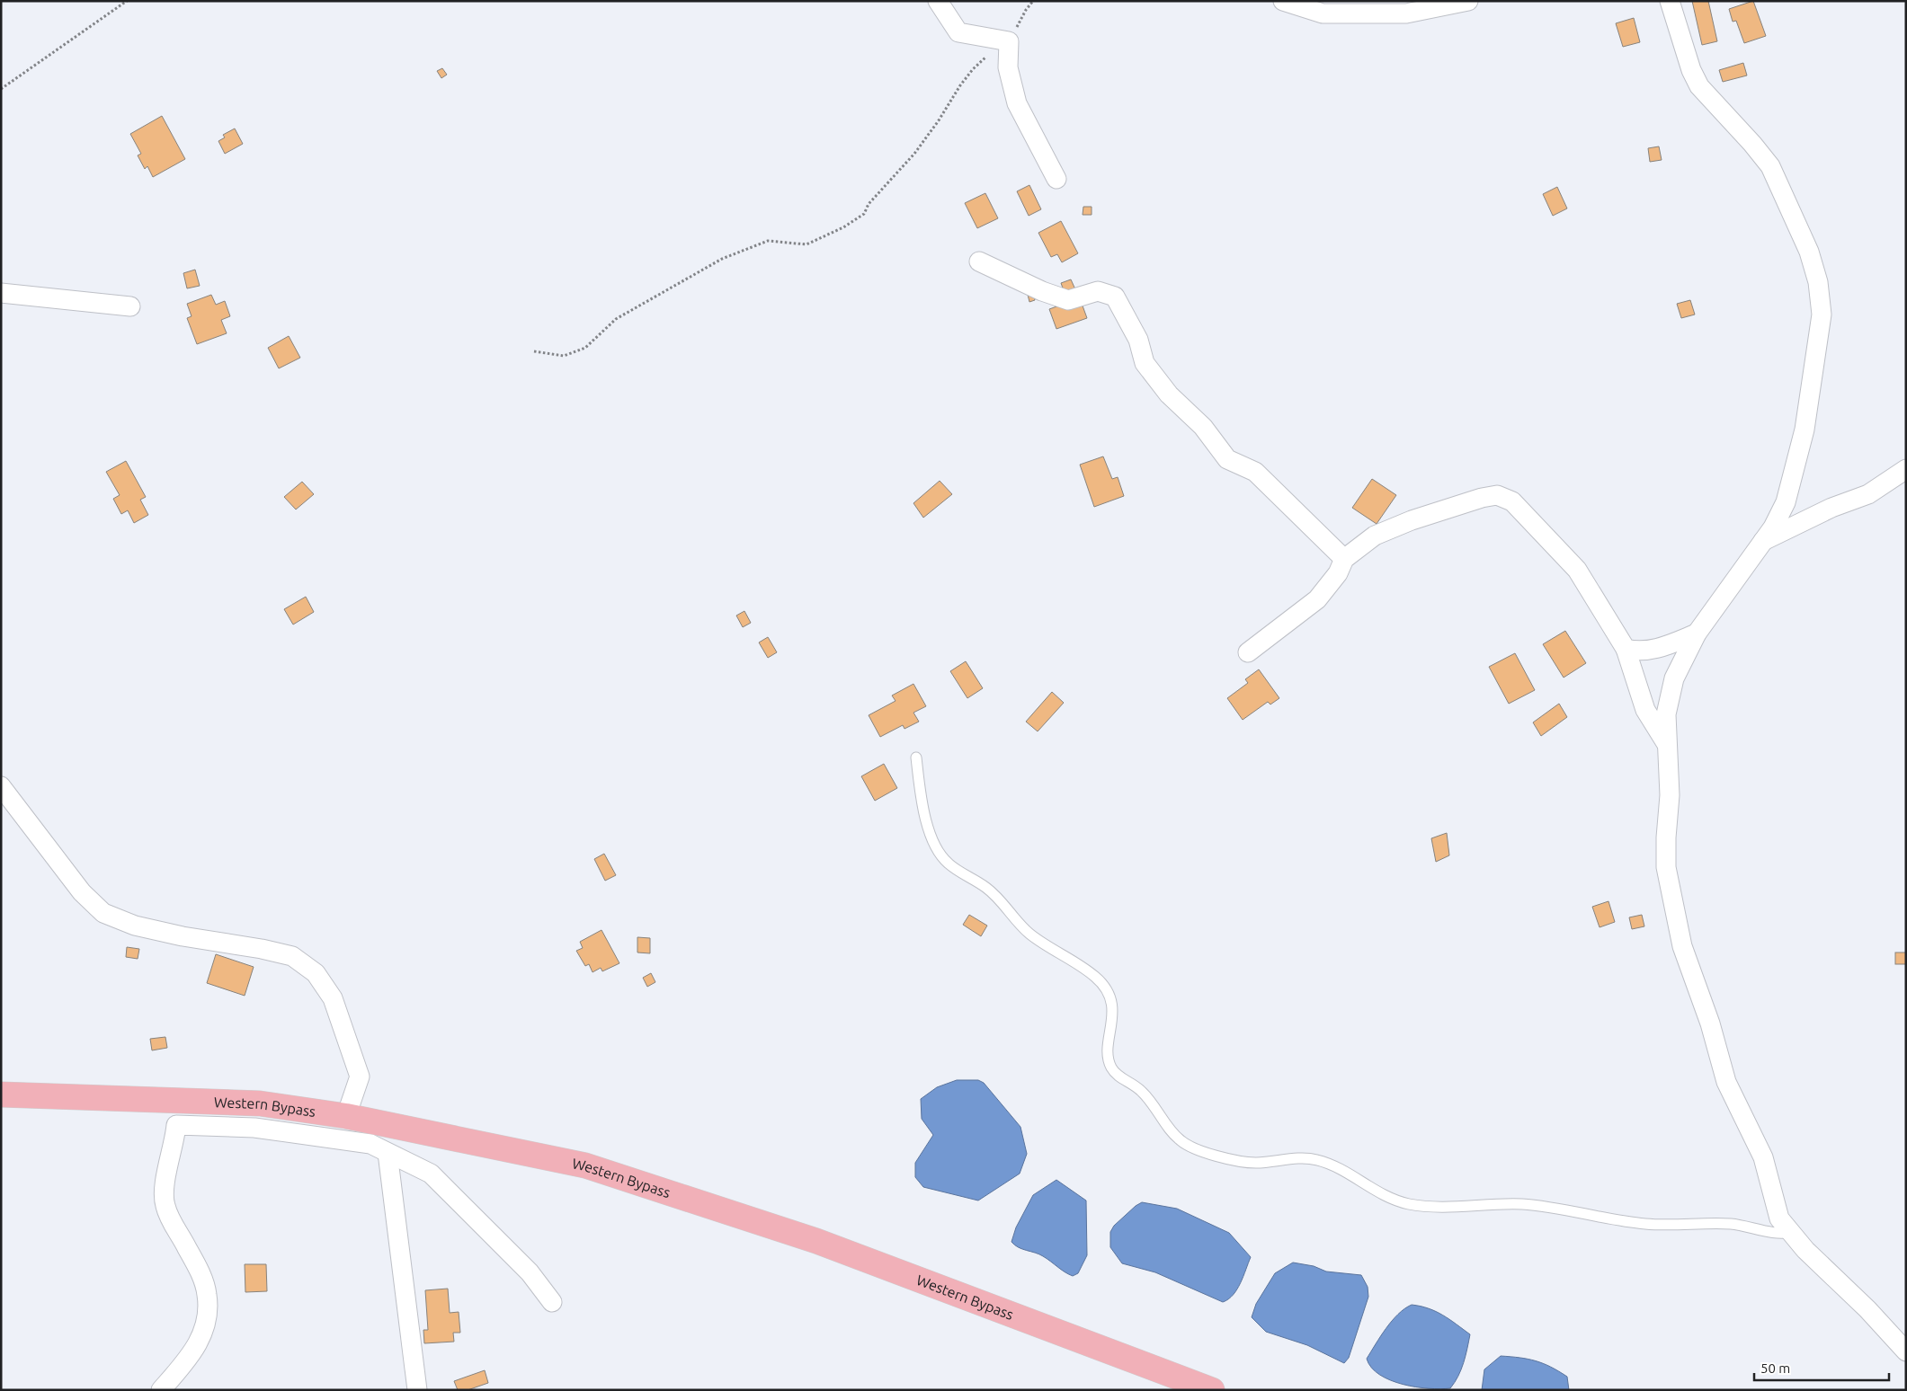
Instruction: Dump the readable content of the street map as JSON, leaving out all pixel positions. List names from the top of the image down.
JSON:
{
  "streets": {
    "main road": ["Western Bypass"]
  },
  "scale_bar": "50 m"
}
